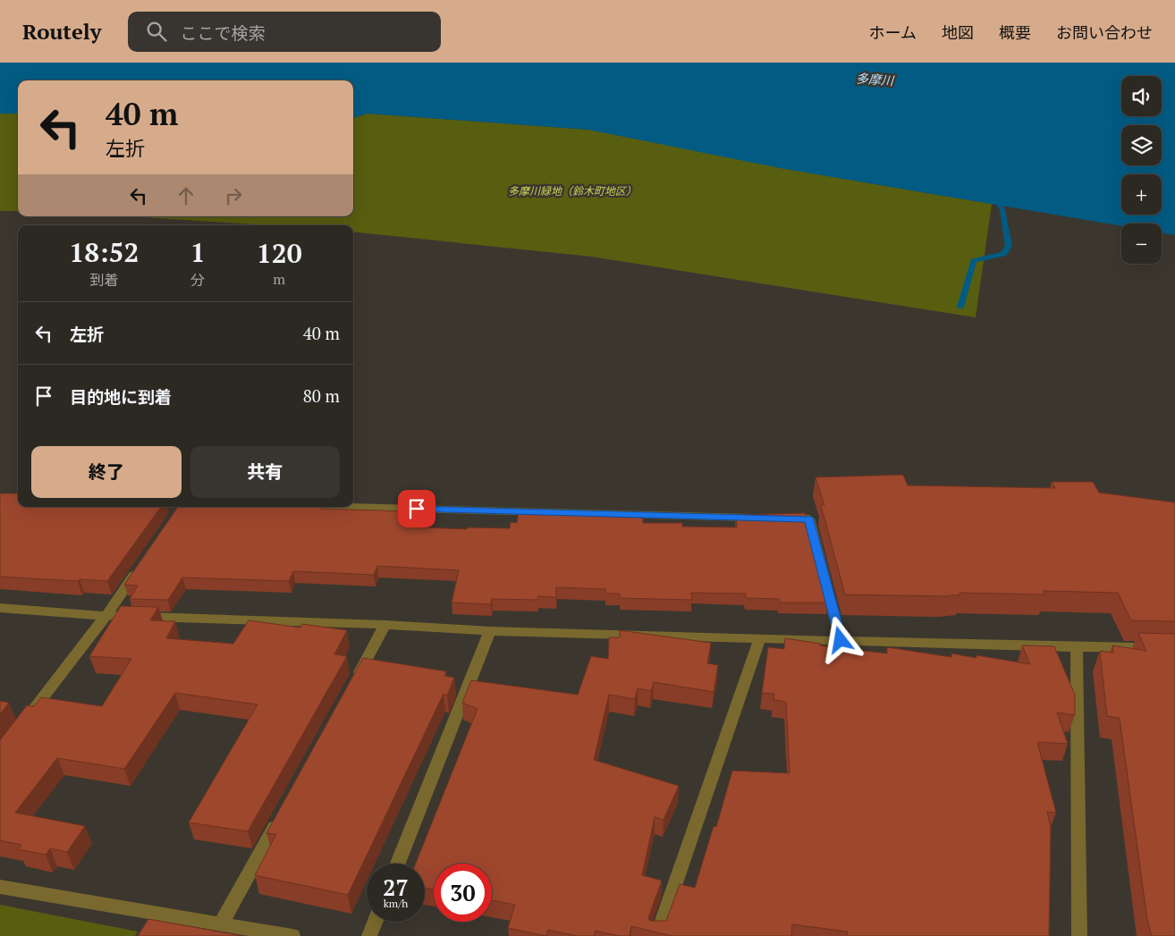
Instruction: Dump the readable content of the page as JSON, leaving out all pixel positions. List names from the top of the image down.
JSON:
{
  "water": ["多摩川"],
  "parks": ["多摩川緑地（鈴木町地区）"],
  "page": {
    "header": "Routely",
    "search": "ここで検索",
    "nav": [
      "ホーム",
      "地図",
      "概要",
      "お問い合わせ"
    ],
    "map_buttons": ["+", "−"],
    "turn": ["40 m", "左折"],
    "eta": [
      "18:52",
      "到着",
      "1",
      "分",
      "120",
      "m"
    ],
    "list": [
      {
        "name": "左折",
        "value": "40 m"
      },
      {
        "name": "目的地に到着",
        "value": "80 m"
      }
    ],
    "buttons": ["終了", "共有"],
    "speed": "27 km/h",
    "limit": "30"
  }
}
